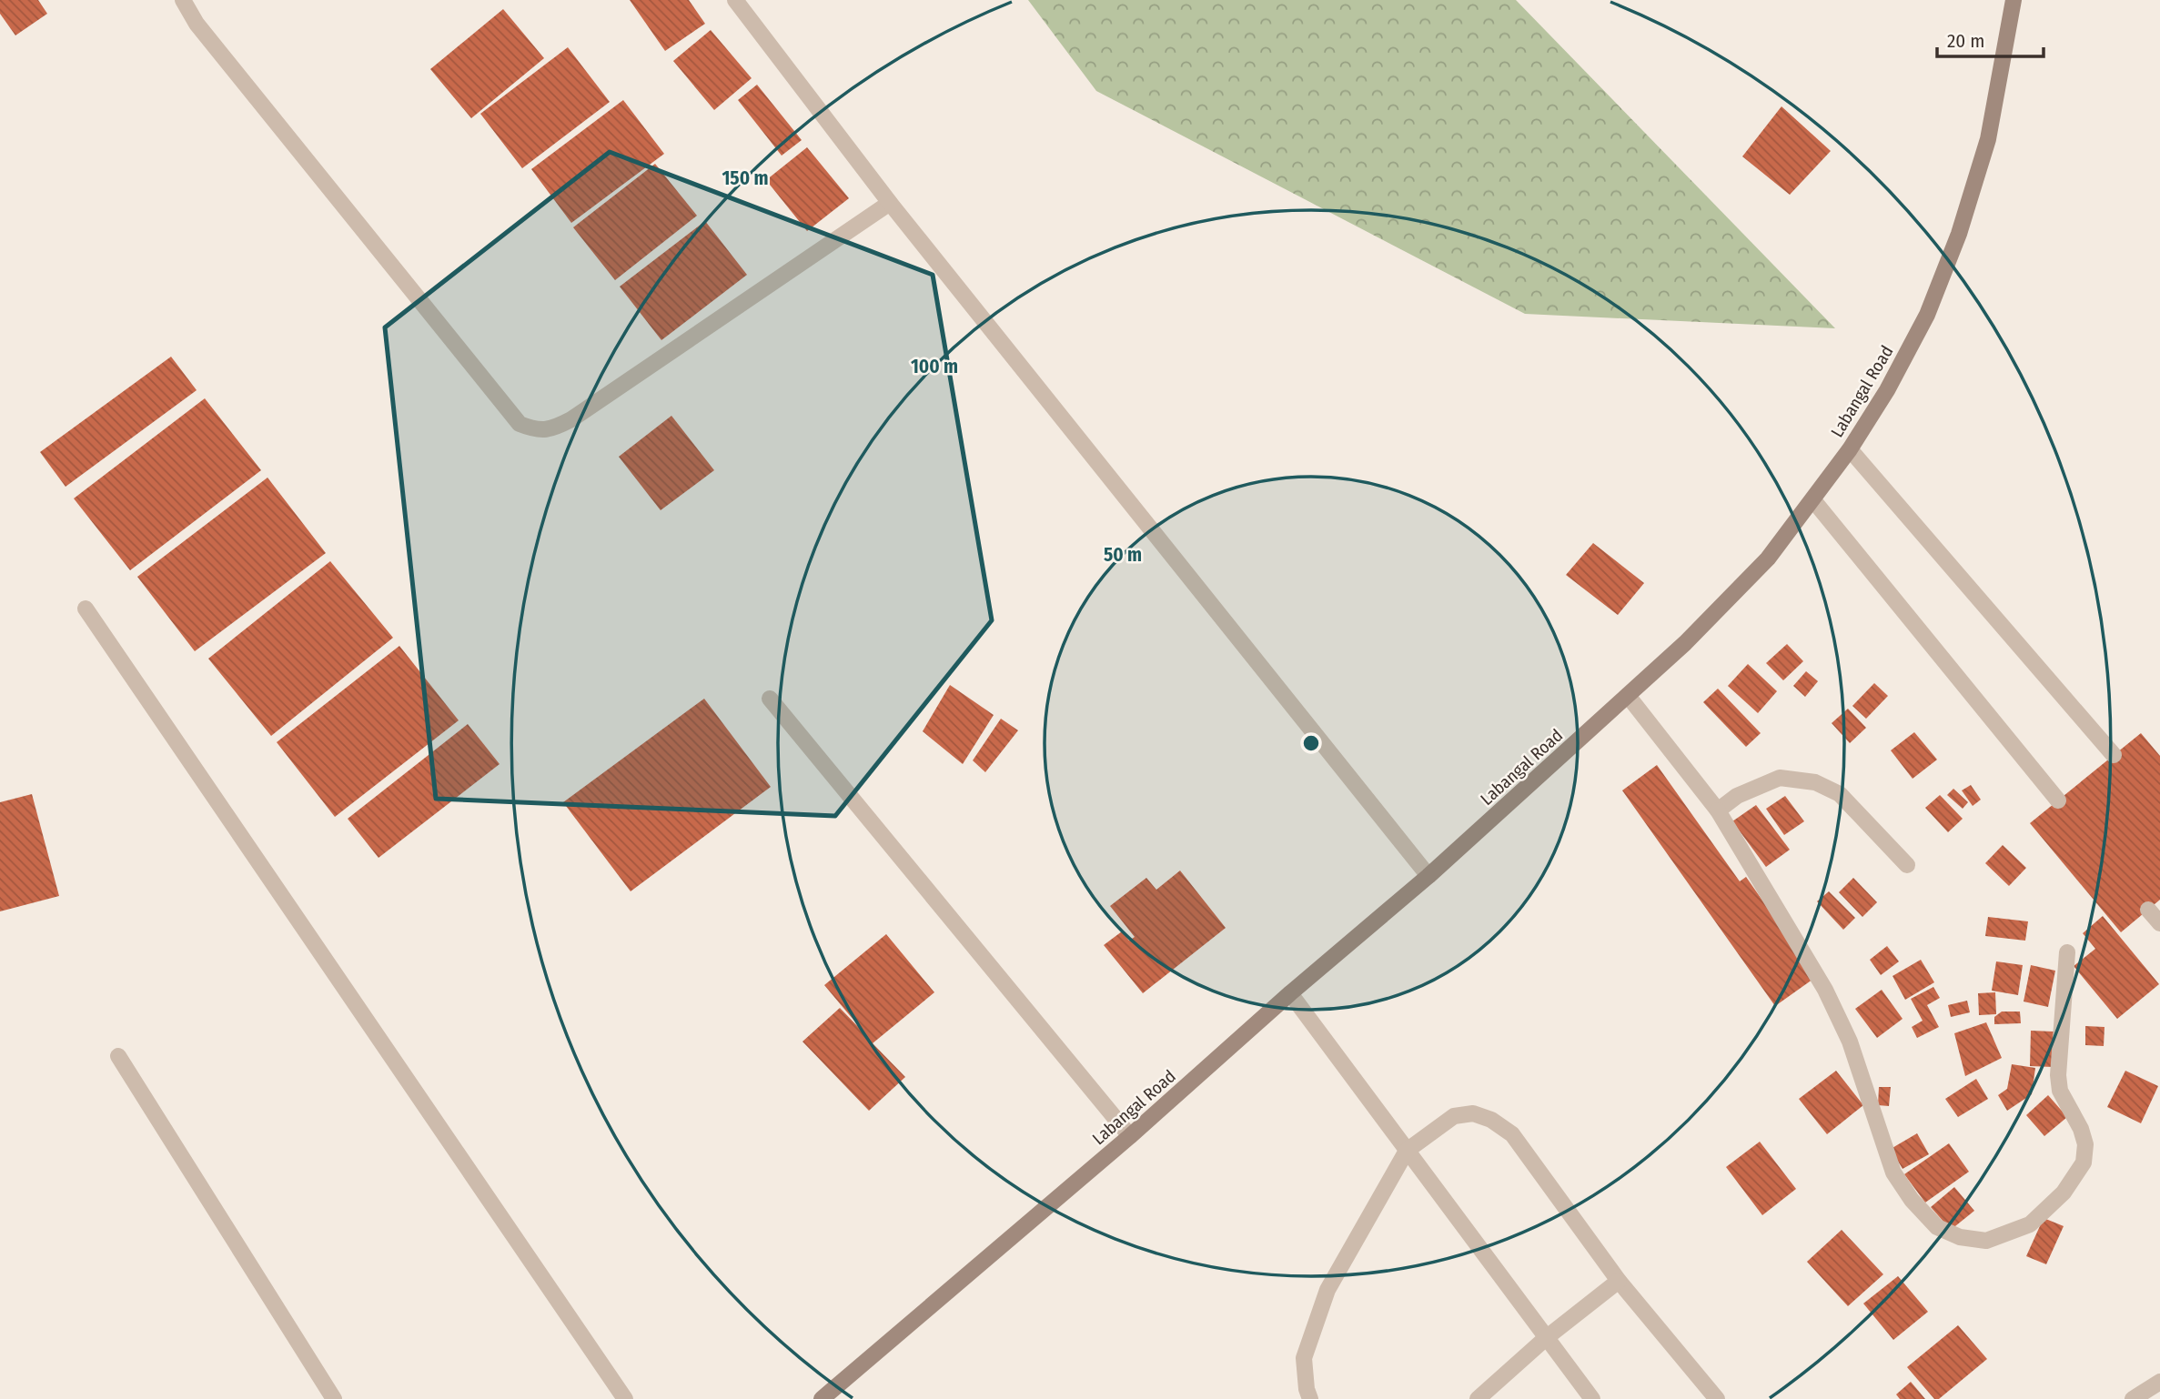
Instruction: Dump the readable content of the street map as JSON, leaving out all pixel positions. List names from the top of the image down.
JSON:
{
  "streets": {
    "main road": ["Labangal Road"]
  },
  "scale_bar": "20 m",
  "rings": ["150 m", "100 m", "50 m"]
}
